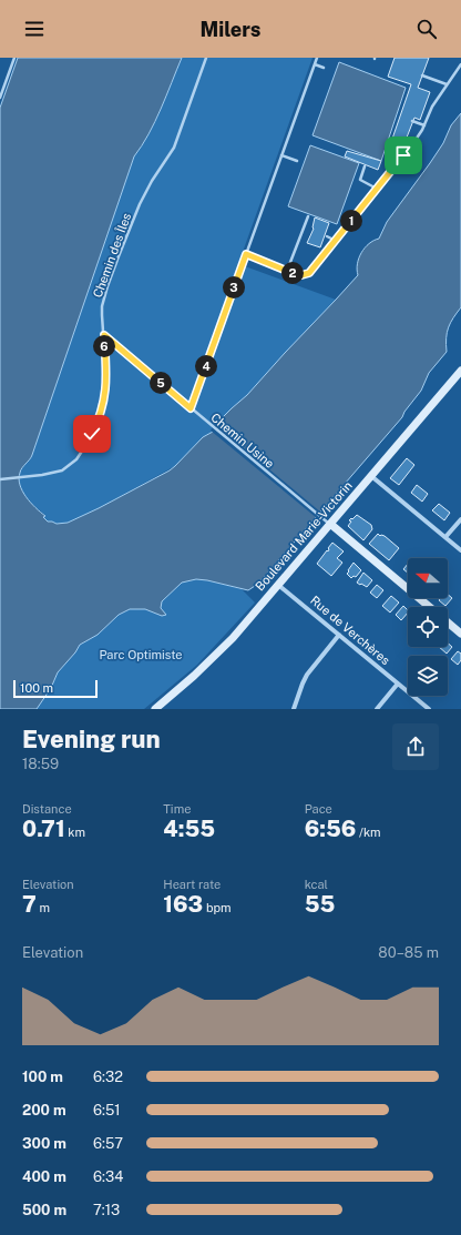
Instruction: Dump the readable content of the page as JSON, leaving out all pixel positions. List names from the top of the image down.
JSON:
{
  "streets": {
    "street": ["Boulevard Marie-Victorin", "Rue de Verchères"],
    "lane": ["Chemin des Îles", "Chemin Usine"]
  },
  "crossings": [
    ["Chemin des Îles", "Chemin Usine"],
    ["Chemin Usine", "Boulevard Marie-Victorin"],
    ["Boulevard Marie-Victorin", "Rue de Verchères"]
  ],
  "parks": ["Parc Optimiste"],
  "scale_bar": "100 m",
  "north": "left",
  "page": {
    "header": "Milers",
    "pins": [
      "1",
      "2",
      "3",
      "6",
      "4",
      "5"
    ],
    "scale": "100 m",
    "heading": ["Evening run", "18:59"],
    "stats": [
      ["Distance", "0.71 km"],
      ["Time", "4:55"],
      ["Pace", "6:56 /km"],
      ["Elevation", "7 m"],
      ["Heart rate", "163 bpm"],
      ["kcal", "55"]
    ],
    "chart": ["Elevation", "80–85 m"],
    "list": [
      {
        "name": "100 m",
        "note": "6:32"
      },
      {
        "name": "200 m",
        "note": "6:51"
      },
      {
        "name": "300 m",
        "note": "6:57"
      },
      {
        "name": "400 m",
        "note": "6:34"
      },
      {
        "name": "500 m",
        "note": "7:13"
      }
    ]
  }
}
